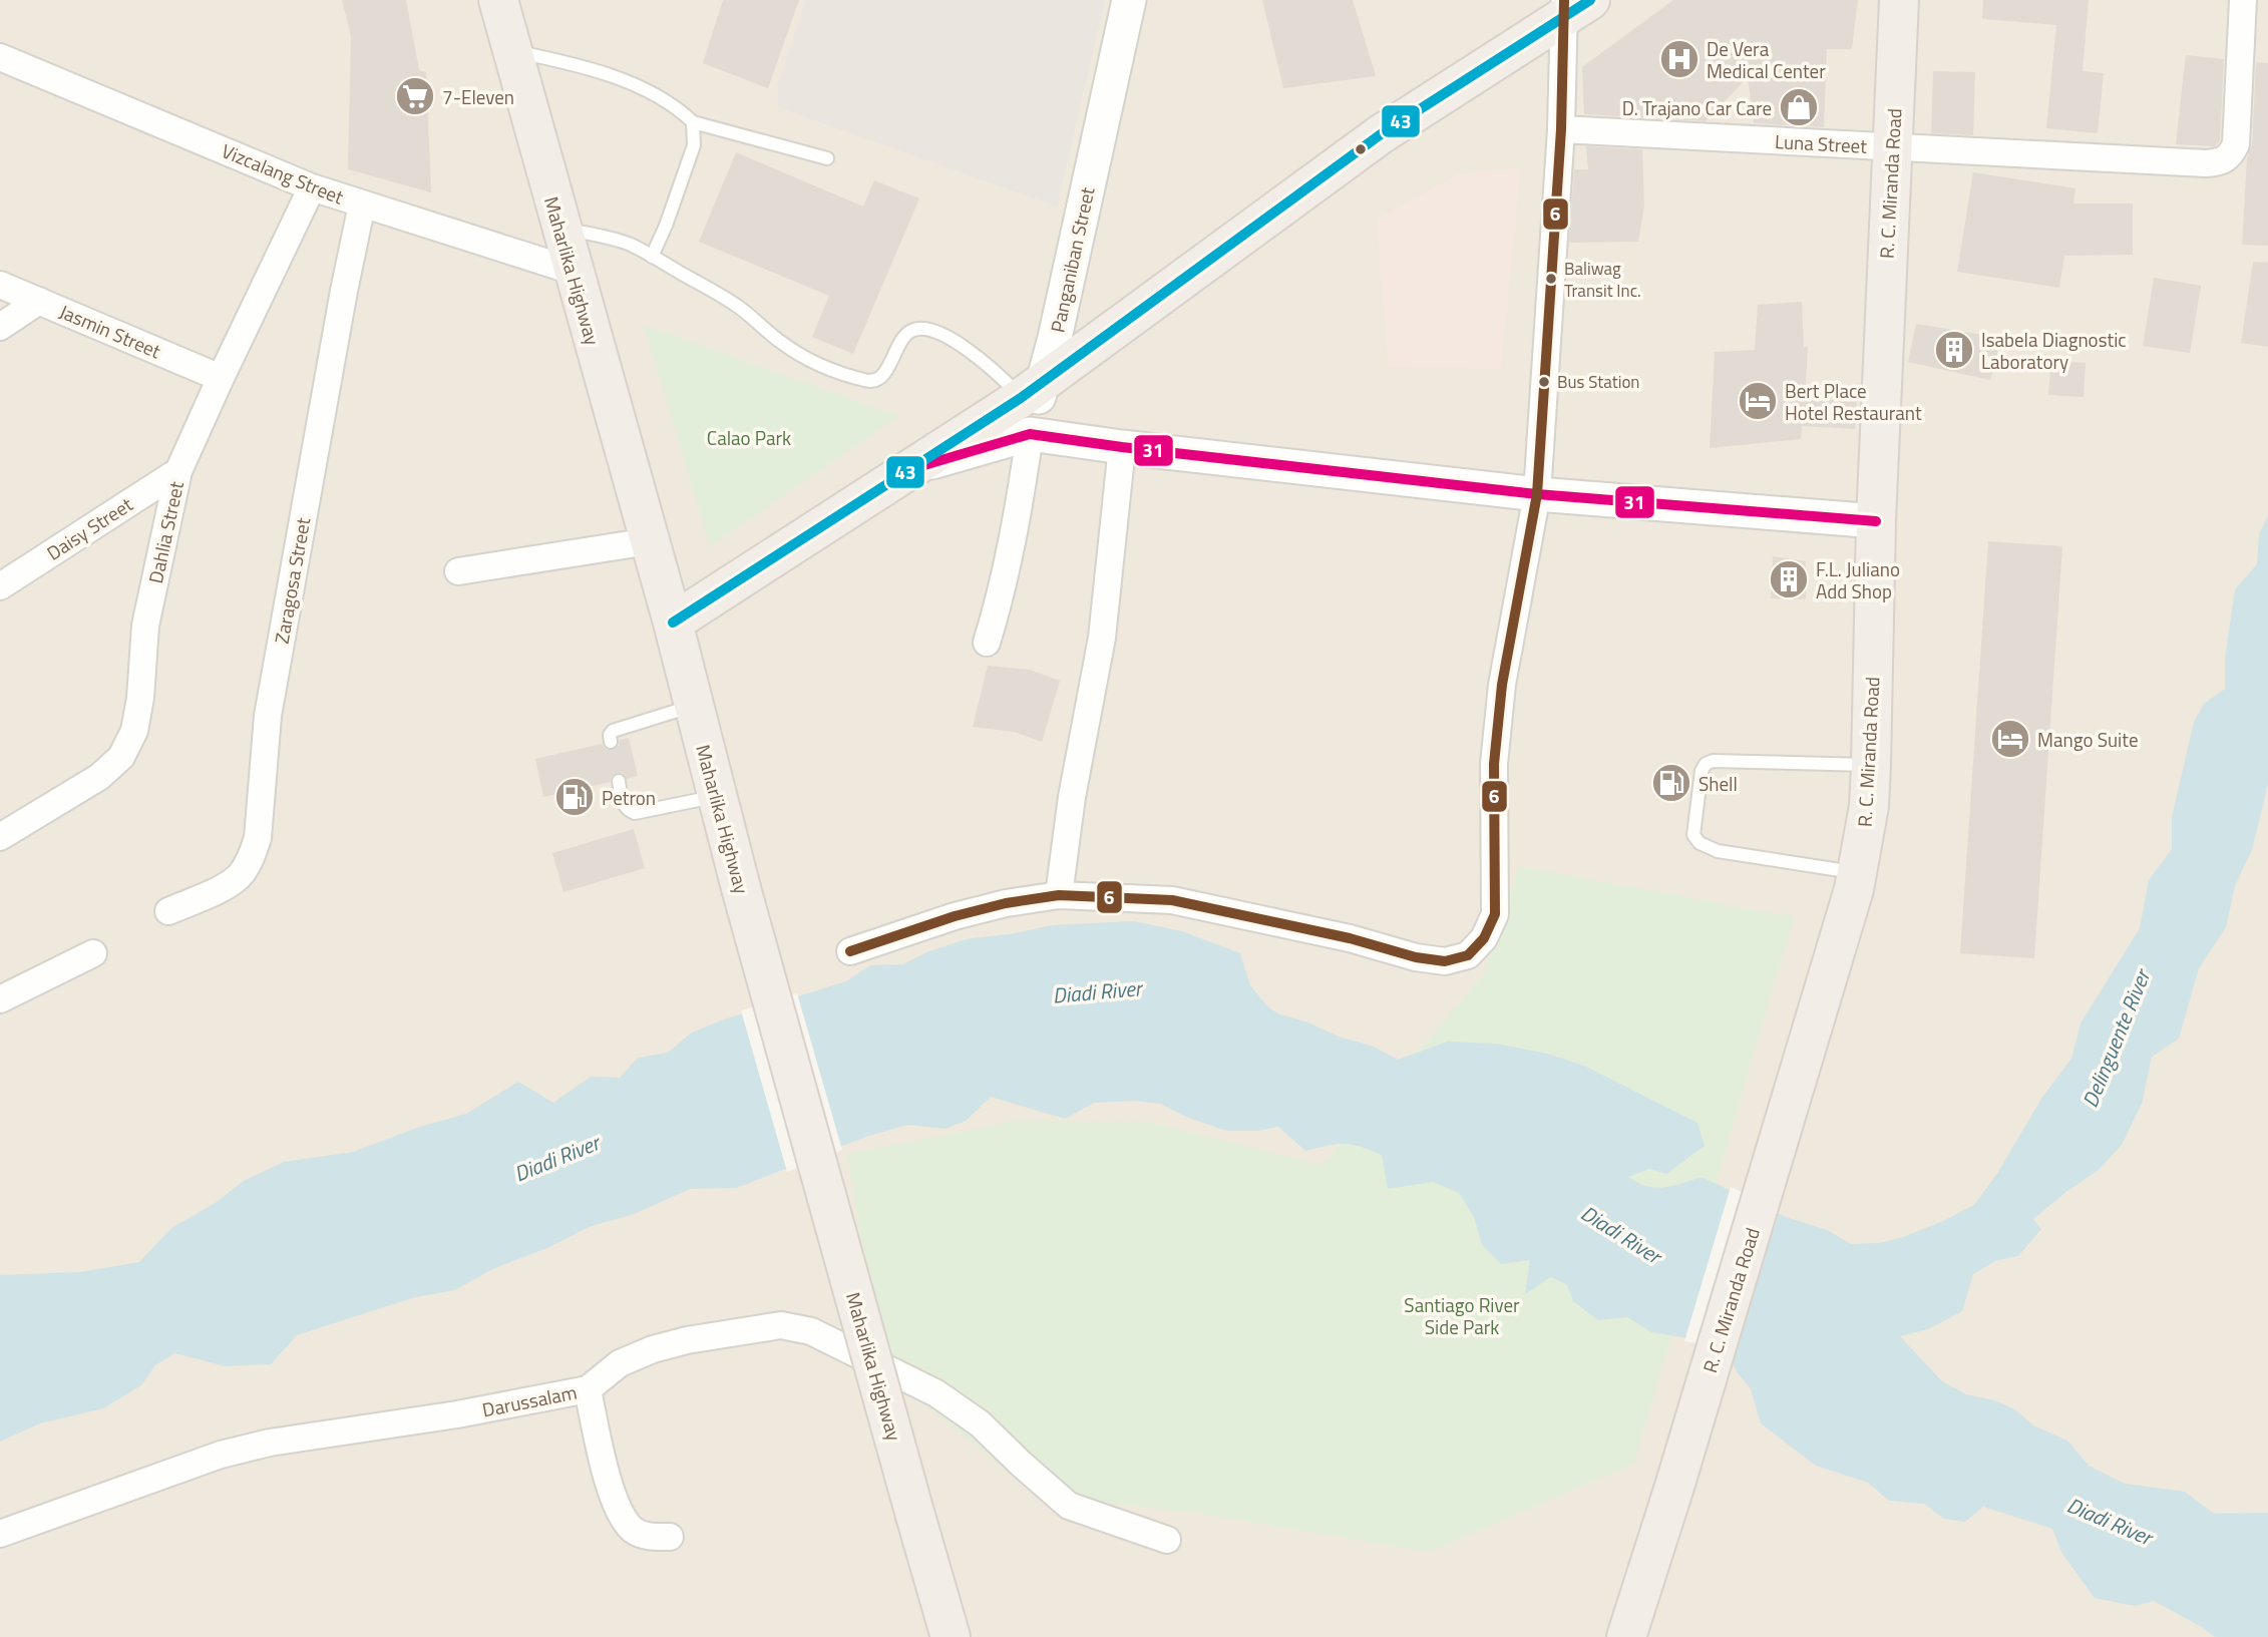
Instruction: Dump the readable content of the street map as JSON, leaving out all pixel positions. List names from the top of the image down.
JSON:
{
  "streets": {
    "main road": ["R. C. Miranda Road", "Maharlika Highway"],
    "street": [
      "Luna Street",
      "Vizcalang Street",
      "Panganiban Street",
      "Jasmin Street",
      "Daisy Street",
      "Dahlia Street",
      "Zaragosa Street",
      "Darussalam"
    ]
  },
  "crossings": [
    ["Luna Street", "R. C. Miranda Road"],
    ["Vizcalang Street", "Maharlika Highway"],
    ["Vizcalang Street", "Dahlia Street"],
    ["Vizcalang Street", "Zaragosa Street"],
    ["Jasmin Street", "Dahlia Street"],
    ["Daisy Street", "Dahlia Street"]
  ],
  "water": ["Diadi River", "Delinguente River"],
  "parks": ["Calao Park", "Santiago River Side Park"],
  "places": {
    "hospital": ["De Vera Medical Center"],
    "supermarket": ["7-Eleven"],
    "shop": ["D. Trajano Car Care"],
    "other": ["Baliwag Transit Inc.", "Bus Station"],
    "building": ["Isabela Diagnostic Laboratory", "F.L. Juliano Add Shop"],
    "hotel": ["Bert Place Hotel Restaurant", "Mango Suite"],
    "fuel station": ["Shell", "Petron"]
  },
  "lines": ["transit line 43", "transit line 6", "transit line 31"]
}
